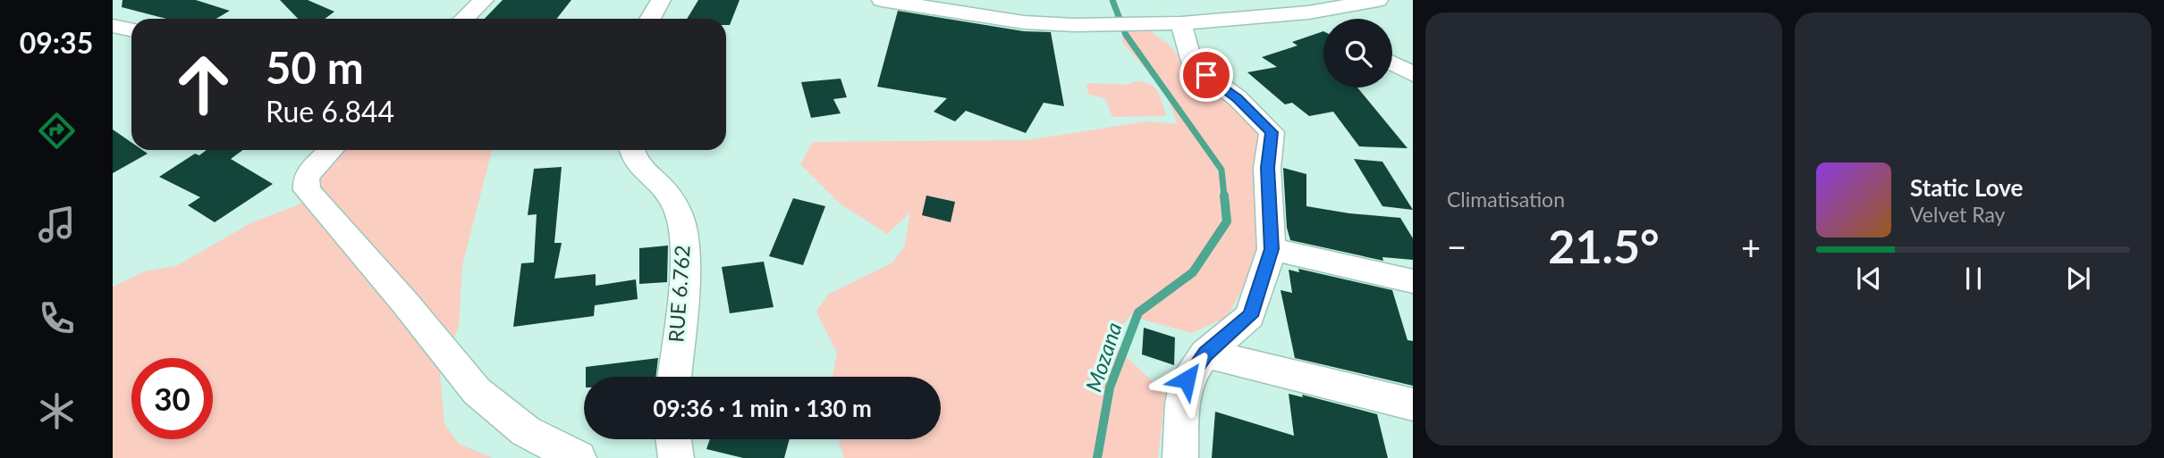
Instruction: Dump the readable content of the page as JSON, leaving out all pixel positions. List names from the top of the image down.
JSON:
{
  "streets": {
    "street": ["RUE 6.762"]
  },
  "water": ["Mozana"],
  "page": {
    "tabs": "09:35",
    "tile": "Climatisation",
    "turn": ["50 m", "Rue 6.844"],
    "song": ["Static Love", "Velvet Ray"],
    "heat": ["−", "21.5°", "+"],
    "limit": "30",
    "trip": "09:36 · 1 min · 130 m"
  }
}
